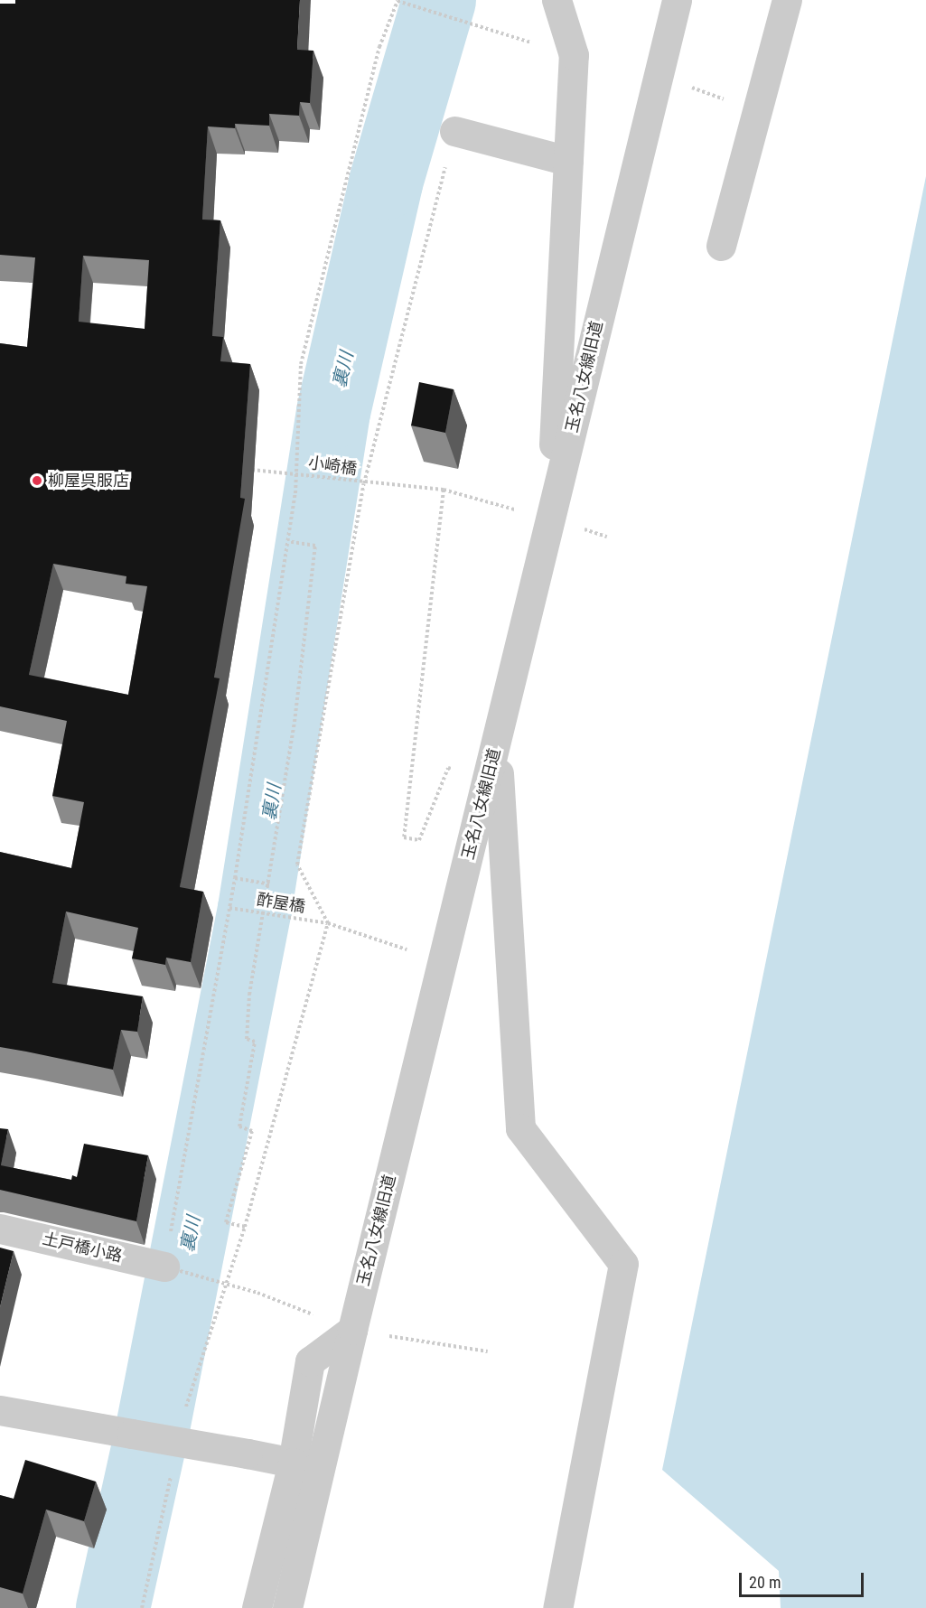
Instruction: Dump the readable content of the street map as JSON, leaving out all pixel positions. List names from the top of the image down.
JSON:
{
  "streets": {
    "street": ["玉名八女線旧道", "土戸橋小路"],
    "path": ["小崎橋", "酢屋橋"]
  },
  "crossings": [
    ["玉名八女線旧道", "小崎橋"],
    ["玉名八女線旧道", "酢屋橋"]
  ],
  "water": ["裏川"],
  "places": ["柳屋呉服店"],
  "scale_bar": "20 m"
}
